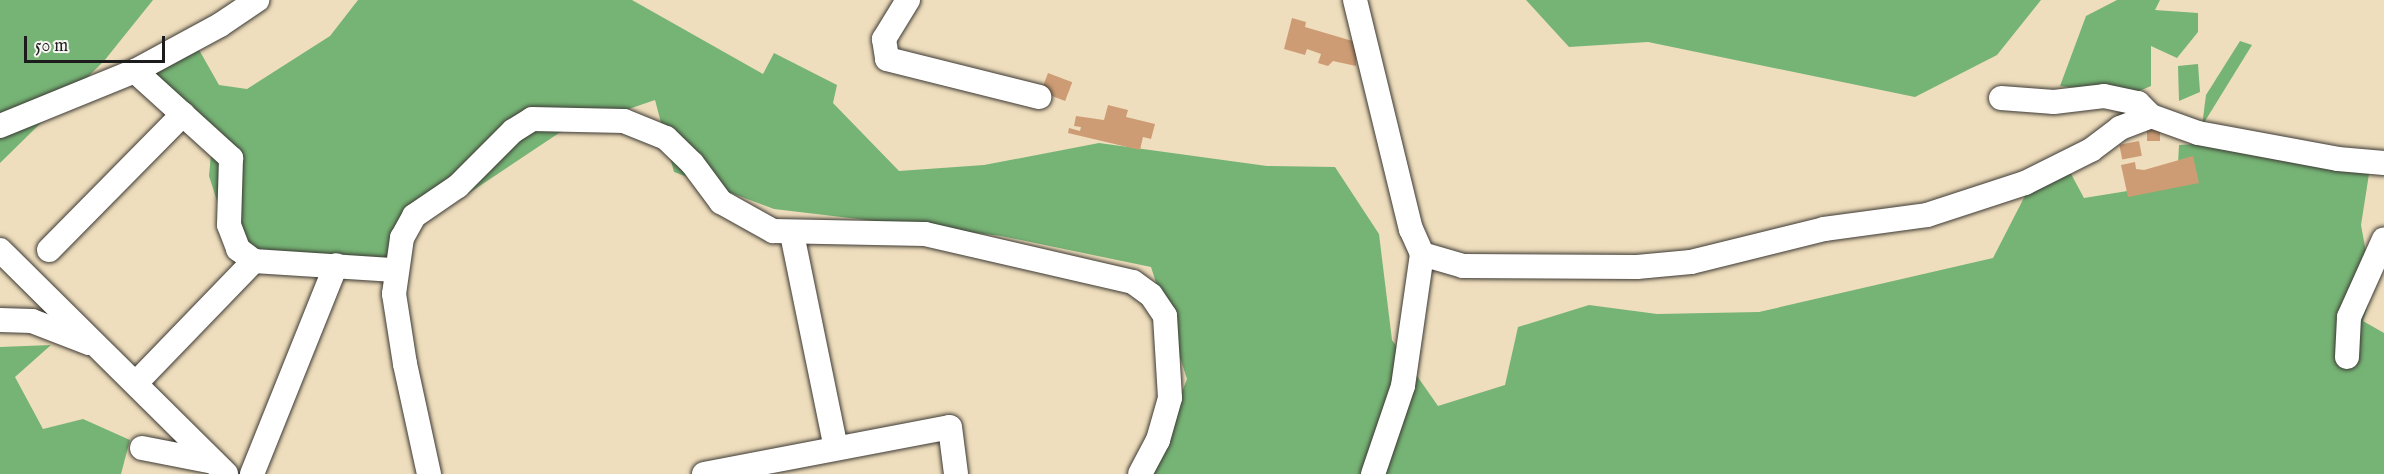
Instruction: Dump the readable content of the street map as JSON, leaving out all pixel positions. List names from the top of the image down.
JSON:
{
  "scale_bar": "50 m"
}
